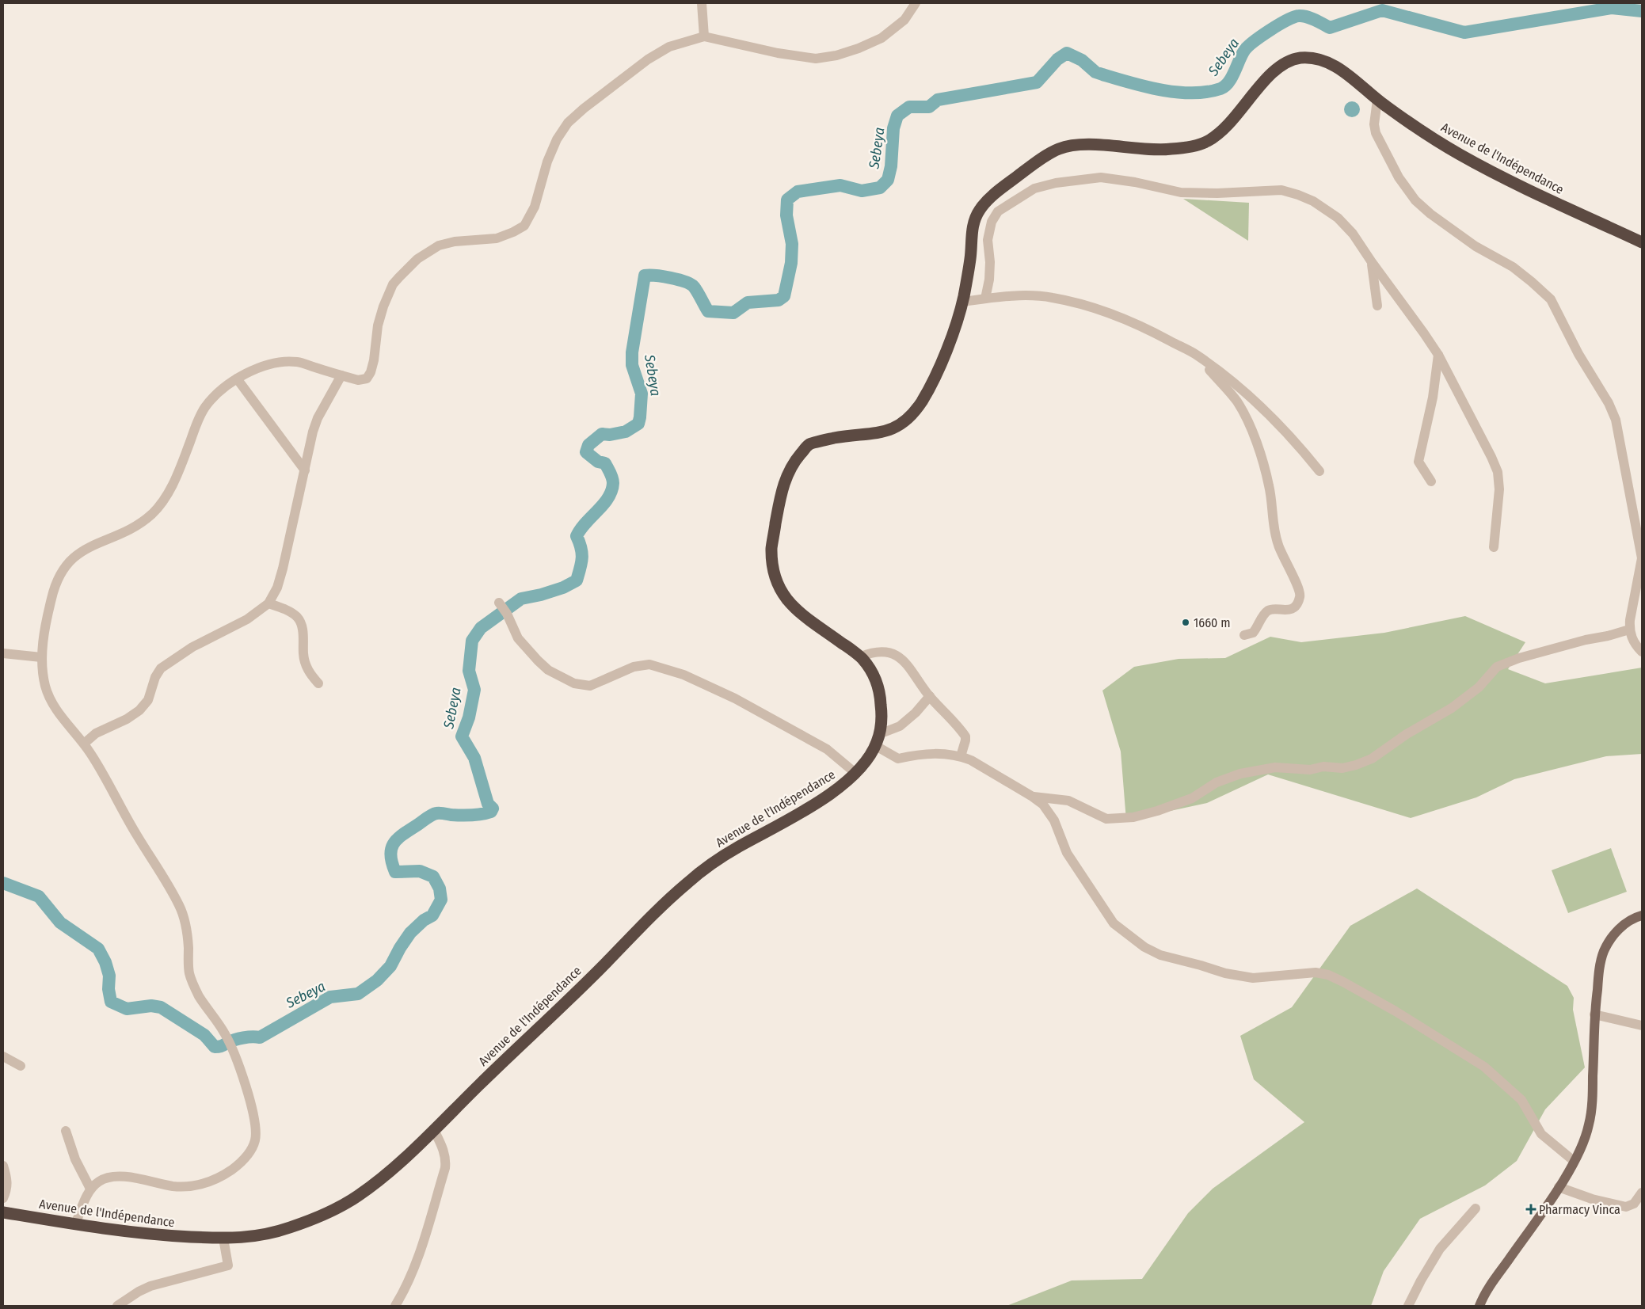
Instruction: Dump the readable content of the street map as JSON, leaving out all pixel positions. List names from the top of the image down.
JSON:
{
  "streets": {
    "highway": ["Avenue de l'Indépendance"]
  },
  "water": ["Sebeya"],
  "places": {
    "other": ["1660 m"],
    "health": ["Pharmacy Vinca"]
  }
}
